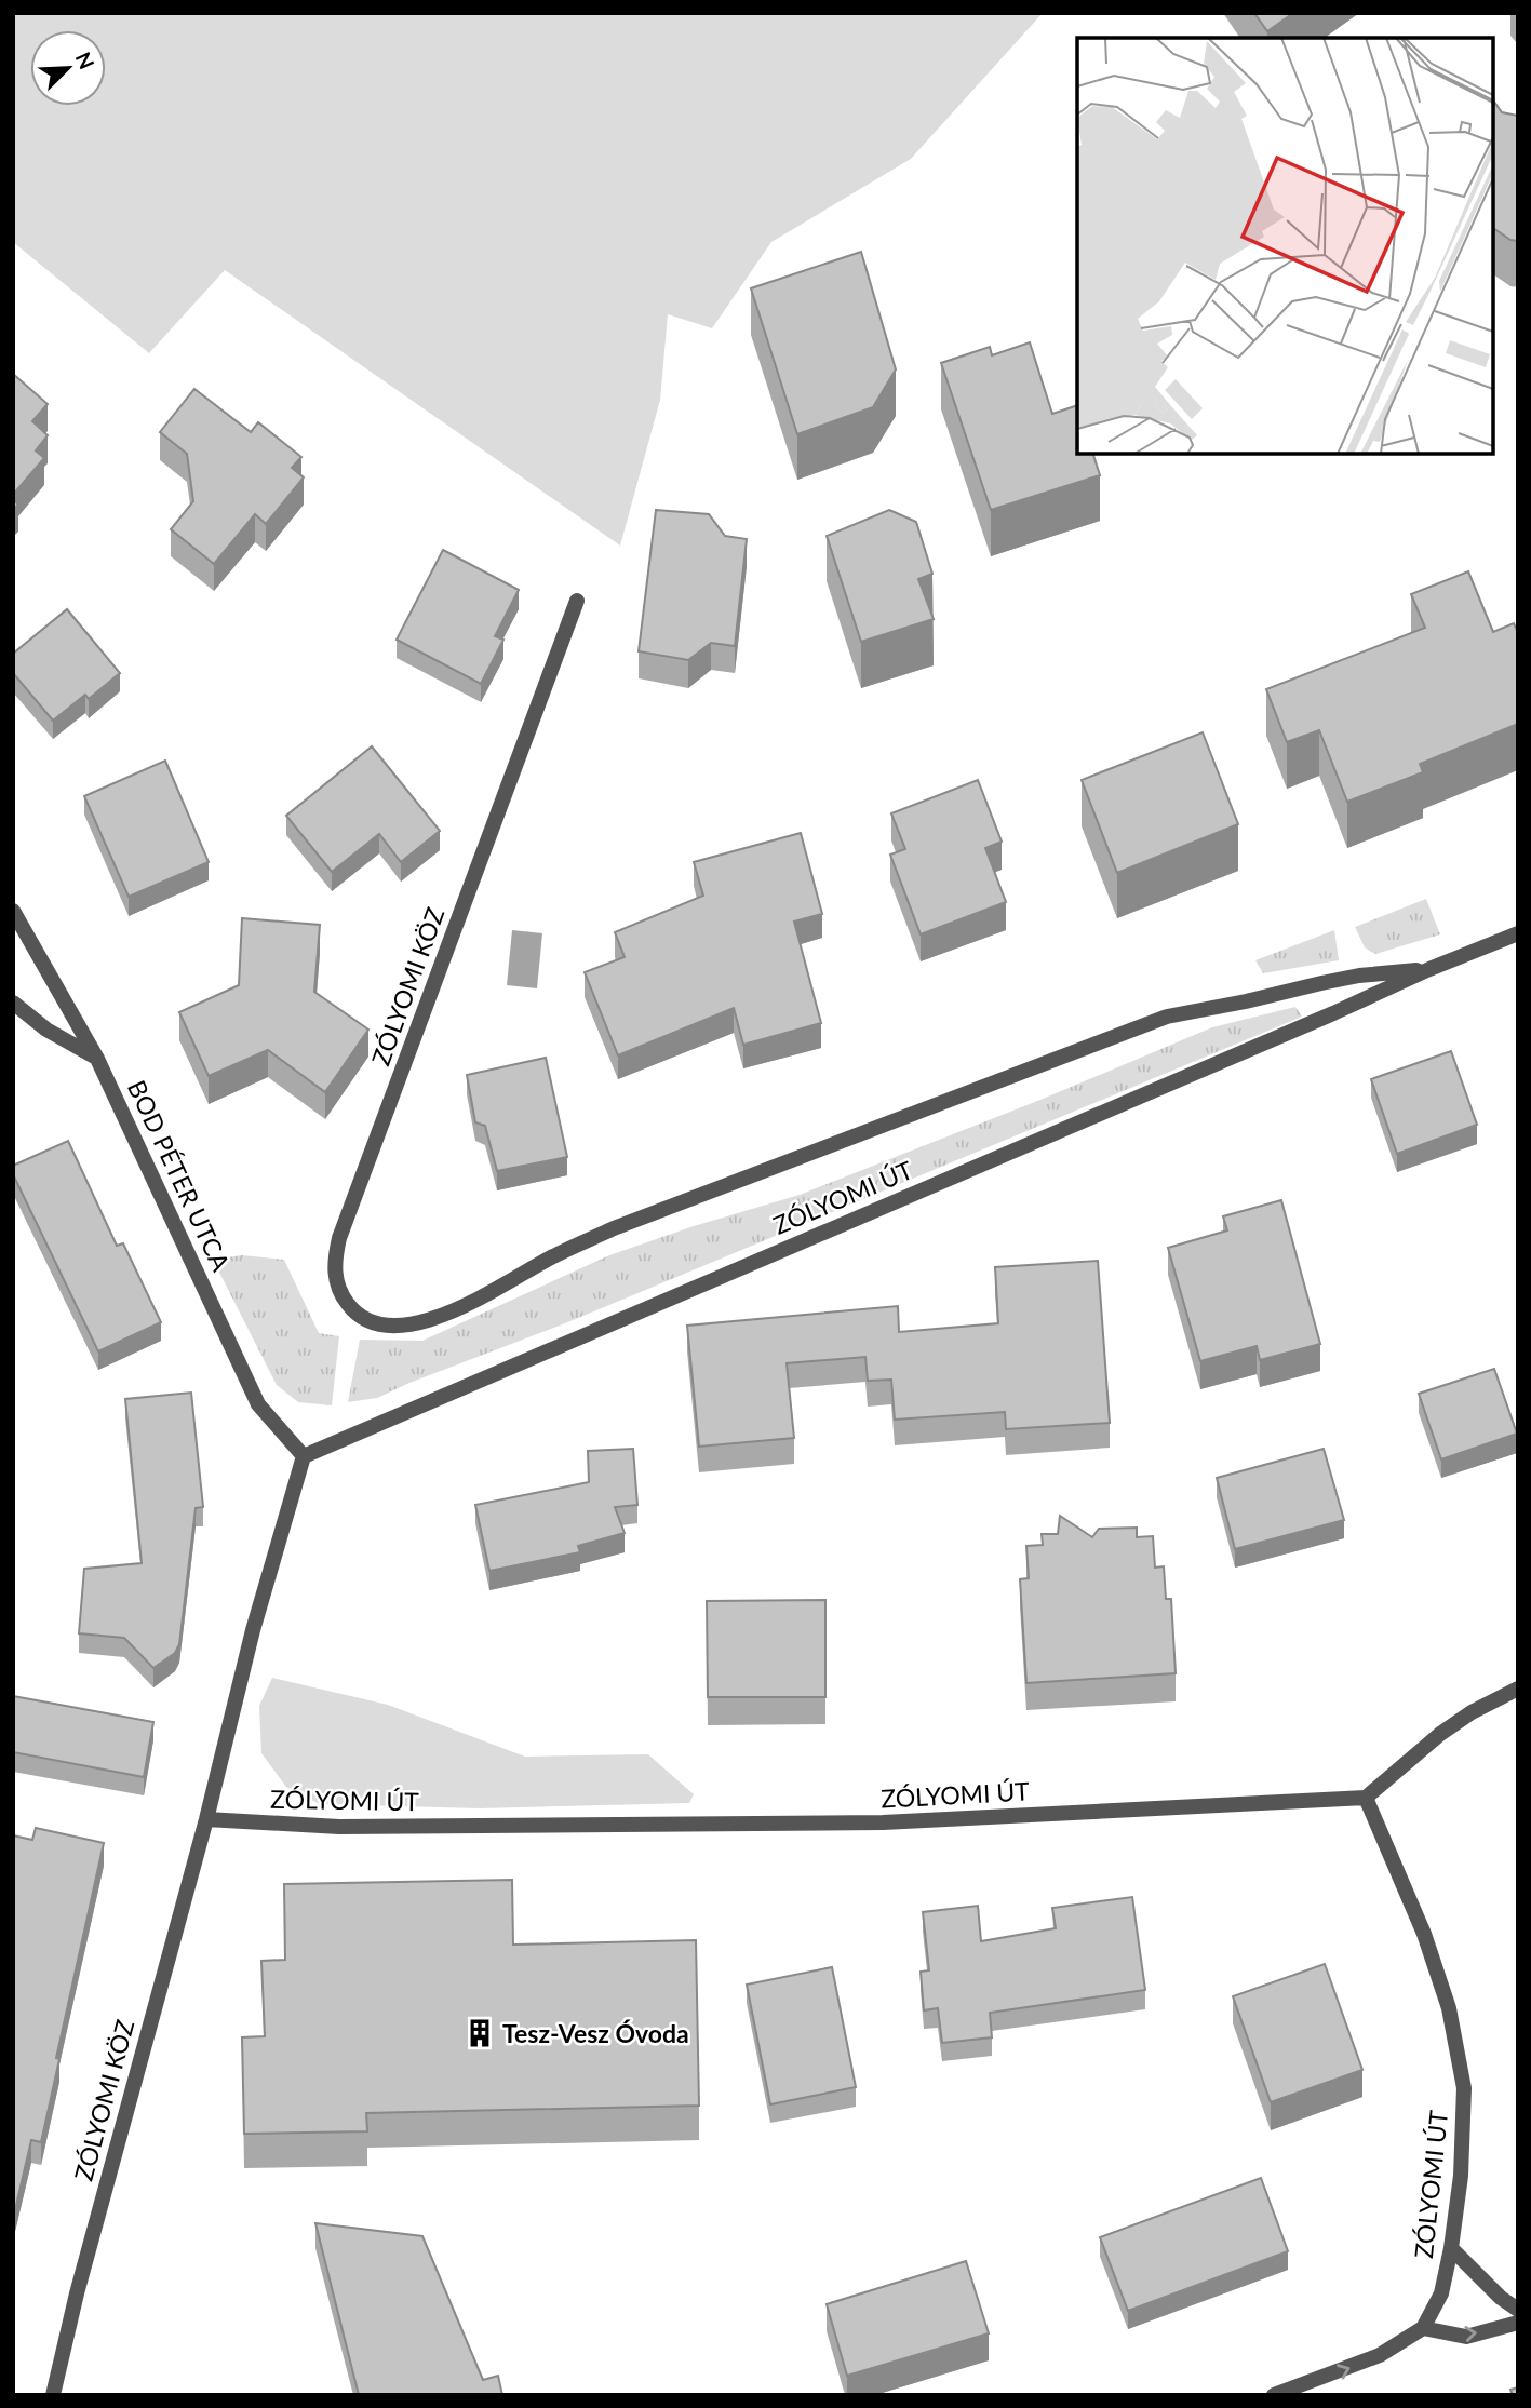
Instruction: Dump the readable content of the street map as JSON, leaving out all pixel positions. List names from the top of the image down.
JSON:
{
  "streets": {
    "street": ["ZÓLYOMI KÖZ", "BOD PÉTER UTCA", "ZÓLYOMI ÚT"]
  },
  "crossings": [
    ["ZÓLYOMI KÖZ", "ZÓLYOMI ÚT"],
    ["BOD PÉTER UTCA", "ZÓLYOMI ÚT"]
  ],
  "places": {
    "building": ["Tesz-Vesz Óvoda"]
  },
  "north": "top right"
}
